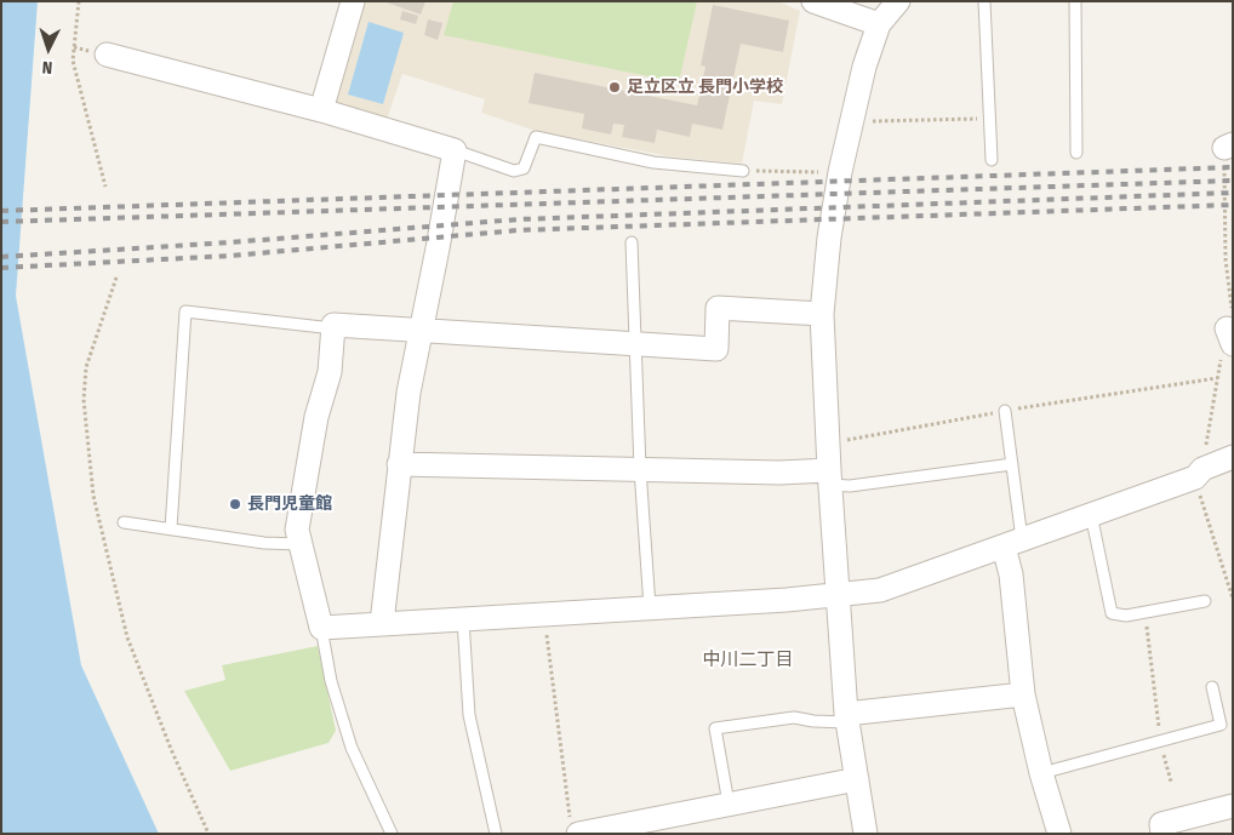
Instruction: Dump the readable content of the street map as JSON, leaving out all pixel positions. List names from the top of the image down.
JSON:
{
  "districts": ["中川二丁目"],
  "places": ["足立区立 長門小学校", "長門児童館"],
  "north": "bottom"
}
